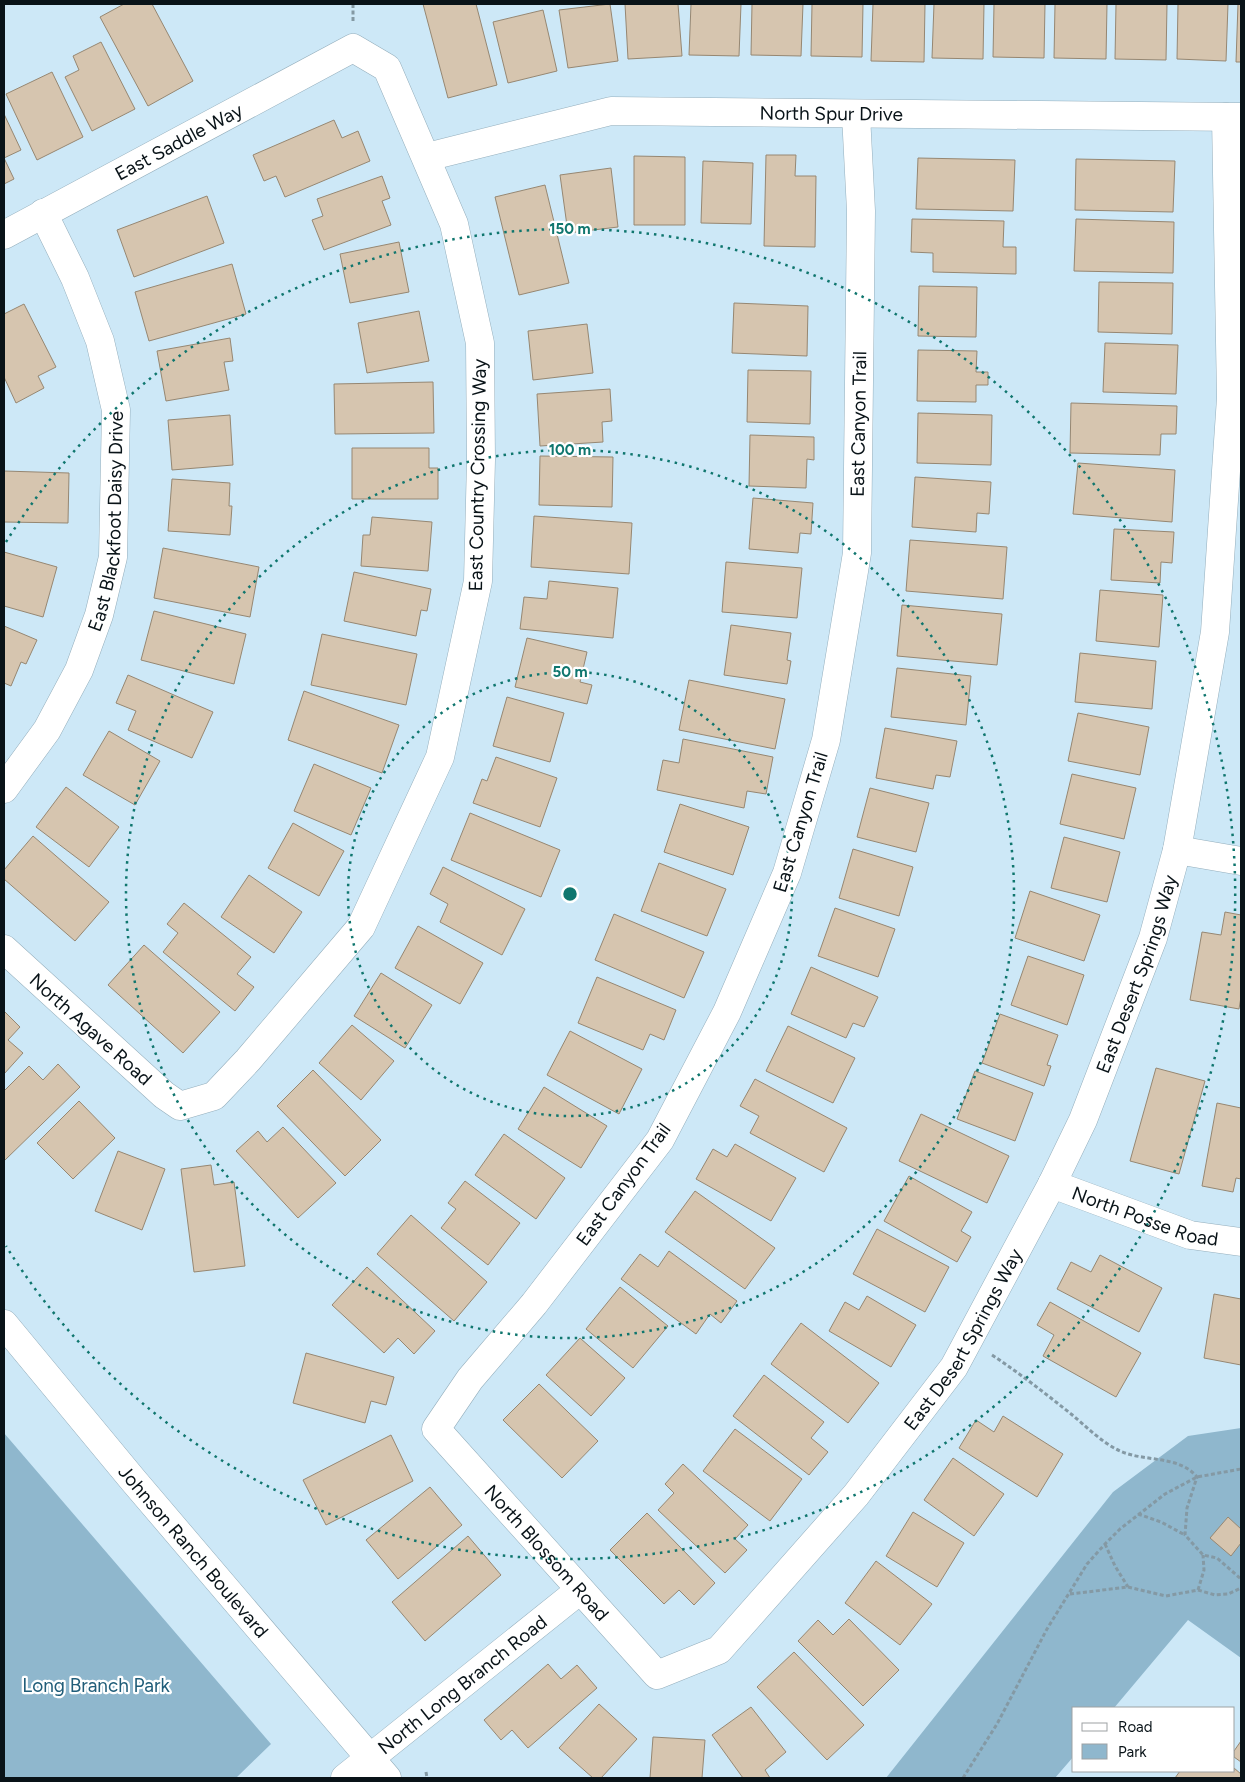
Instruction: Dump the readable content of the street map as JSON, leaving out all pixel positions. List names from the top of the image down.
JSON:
{
  "streets": {
    "street": [
      "North Spur Drive",
      "East Saddle Way",
      "East Canyon Trail",
      "East Country Crossing Way",
      "East Blackfoot Daisy Drive",
      "East Desert Springs Way",
      "North Agave Road",
      "North Posse Road",
      "Johnson Ranch Boulevard",
      "North Blossom Road",
      "North Long Branch Road"
    ]
  },
  "crossings": [
    ["North Spur Drive", "East Canyon Trail"],
    ["North Spur Drive", "East Country Crossing Way"],
    ["North Spur Drive", "East Desert Springs Way"],
    ["East Saddle Way", "East Country Crossing Way"],
    ["East Saddle Way", "East Blackfoot Daisy Drive"],
    ["East Canyon Trail", "North Blossom Road"],
    ["East Country Crossing Way", "North Agave Road"],
    ["East Desert Springs Way", "North Posse Road"],
    ["East Desert Springs Way", "North Blossom Road"],
    ["Johnson Ranch Boulevard", "North Long Branch Road"],
    ["North Blossom Road", "North Long Branch Road"]
  ],
  "parks": ["Long Branch Park"],
  "legend": ["Road", "Park"],
  "rings": ["150 m", "100 m", "50 m"]
}
